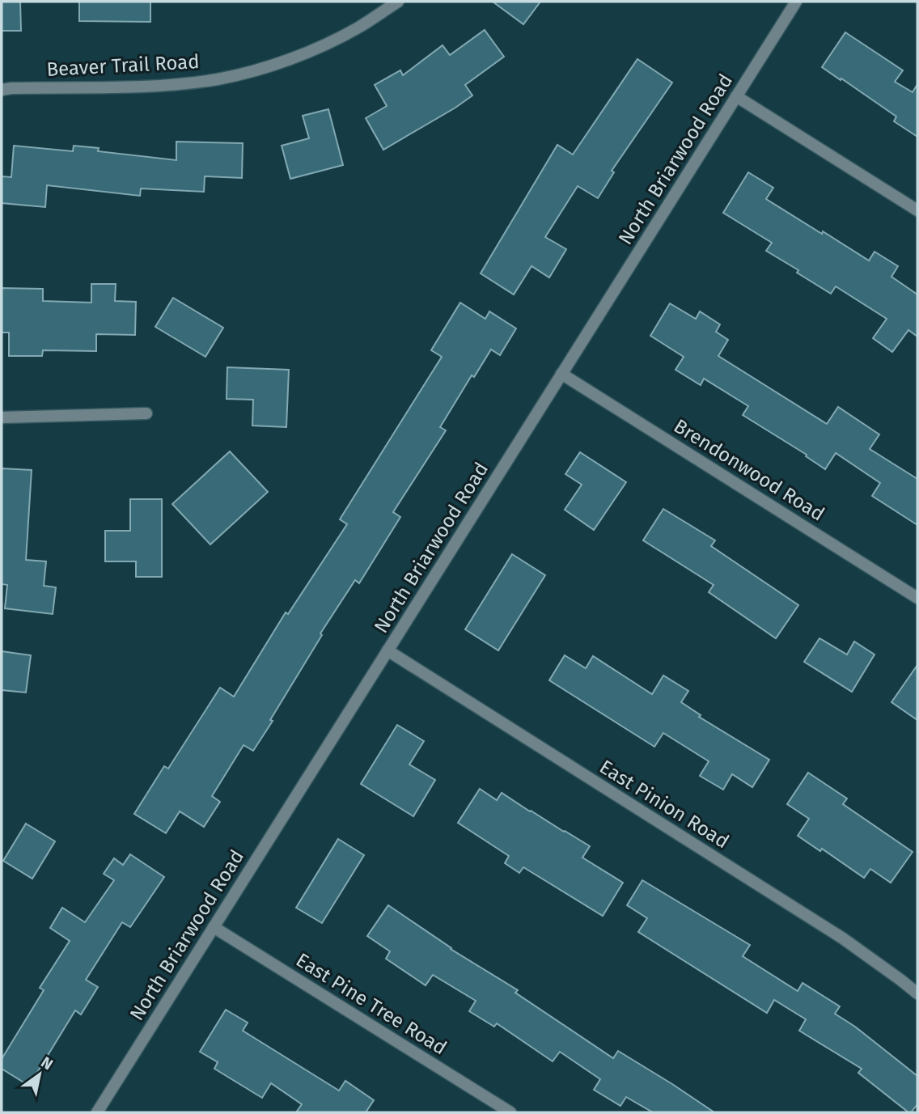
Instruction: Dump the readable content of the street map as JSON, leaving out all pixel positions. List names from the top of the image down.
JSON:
{
  "streets": {
    "street": [
      "Beaver Trail Road",
      "North Briarwood Road",
      "Brendonwood Road",
      "East Pinion Road",
      "East Pine Tree Road"
    ]
  },
  "crossings": [
    ["North Briarwood Road", "Brendonwood Road"],
    ["North Briarwood Road", "East Pinion Road"],
    ["North Briarwood Road", "East Pine Tree Road"]
  ],
  "north": "top right"
}
